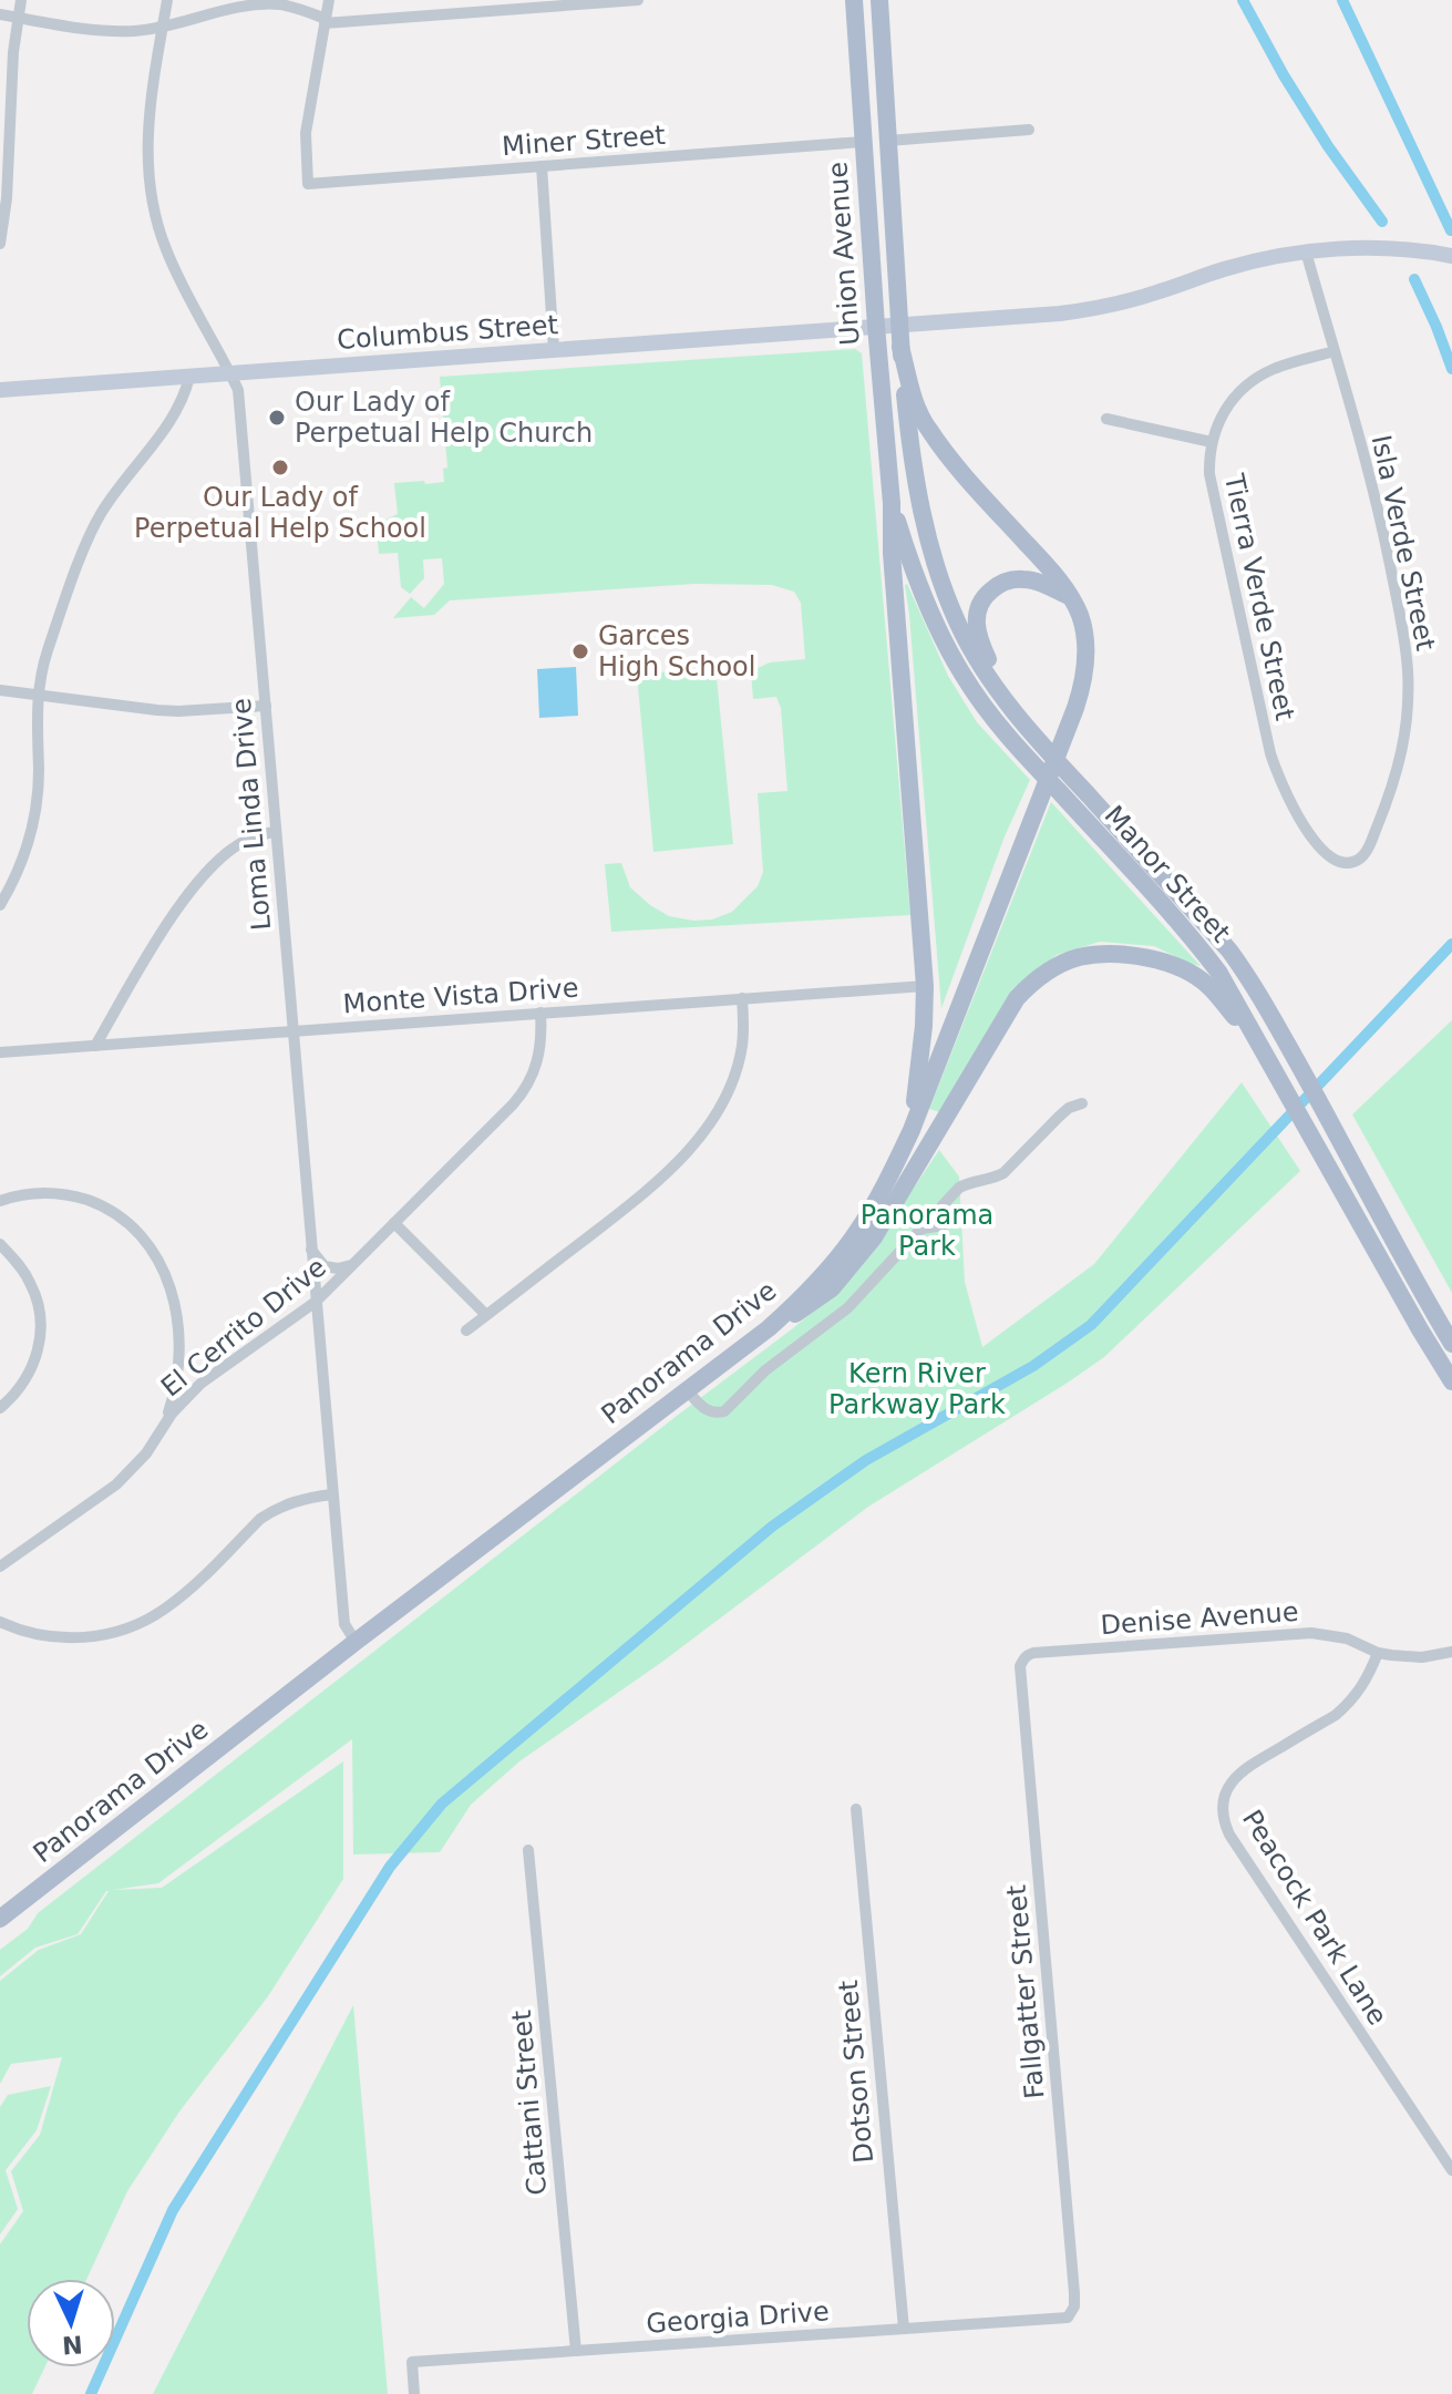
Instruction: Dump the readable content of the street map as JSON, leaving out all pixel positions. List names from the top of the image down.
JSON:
{
  "streets": {
    "main road": [
      "Union Avenue",
      "Columbus Street",
      "Manor Street",
      "Panorama Drive"
    ],
    "street": [
      "Miner Street",
      "Isla Verde Street",
      "Tierra Verde Street",
      "Loma Linda Drive",
      "Monte Vista Drive",
      "El Cerrito Drive",
      "Denise Avenue",
      "Peacock Park Lane",
      "Fallgatter Street",
      "Dotson Street",
      "Cattani Street",
      "Georgia Drive"
    ]
  },
  "crossings": [
    ["Miner Street", "Union Avenue"],
    ["Union Avenue", "Columbus Street"],
    ["Union Avenue", "Manor Street"],
    ["Union Avenue", "Panorama Drive"],
    ["Columbus Street", "Isla Verde Street"],
    ["Columbus Street", "Loma Linda Drive"],
    ["Isla Verde Street", "Tierra Verde Street"],
    ["Loma Linda Drive", "Monte Vista Drive"],
    ["Loma Linda Drive", "El Cerrito Drive"],
    ["Loma Linda Drive", "Panorama Drive"],
    ["Monte Vista Drive", "El Cerrito Drive"],
    ["Denise Avenue", "Peacock Park Lane"],
    ["Denise Avenue", "Fallgatter Street"],
    ["Fallgatter Street", "Georgia Drive"],
    ["Dotson Street", "Georgia Drive"],
    ["Cattani Street", "Georgia Drive"]
  ],
  "parks": ["Panorama Park", "Kern River Parkway Park"],
  "places": ["Our Lady of Perpetual Help Church", "Our Lady of Perpetual Help School", "Garces High School"],
  "north": "bottom"
}
